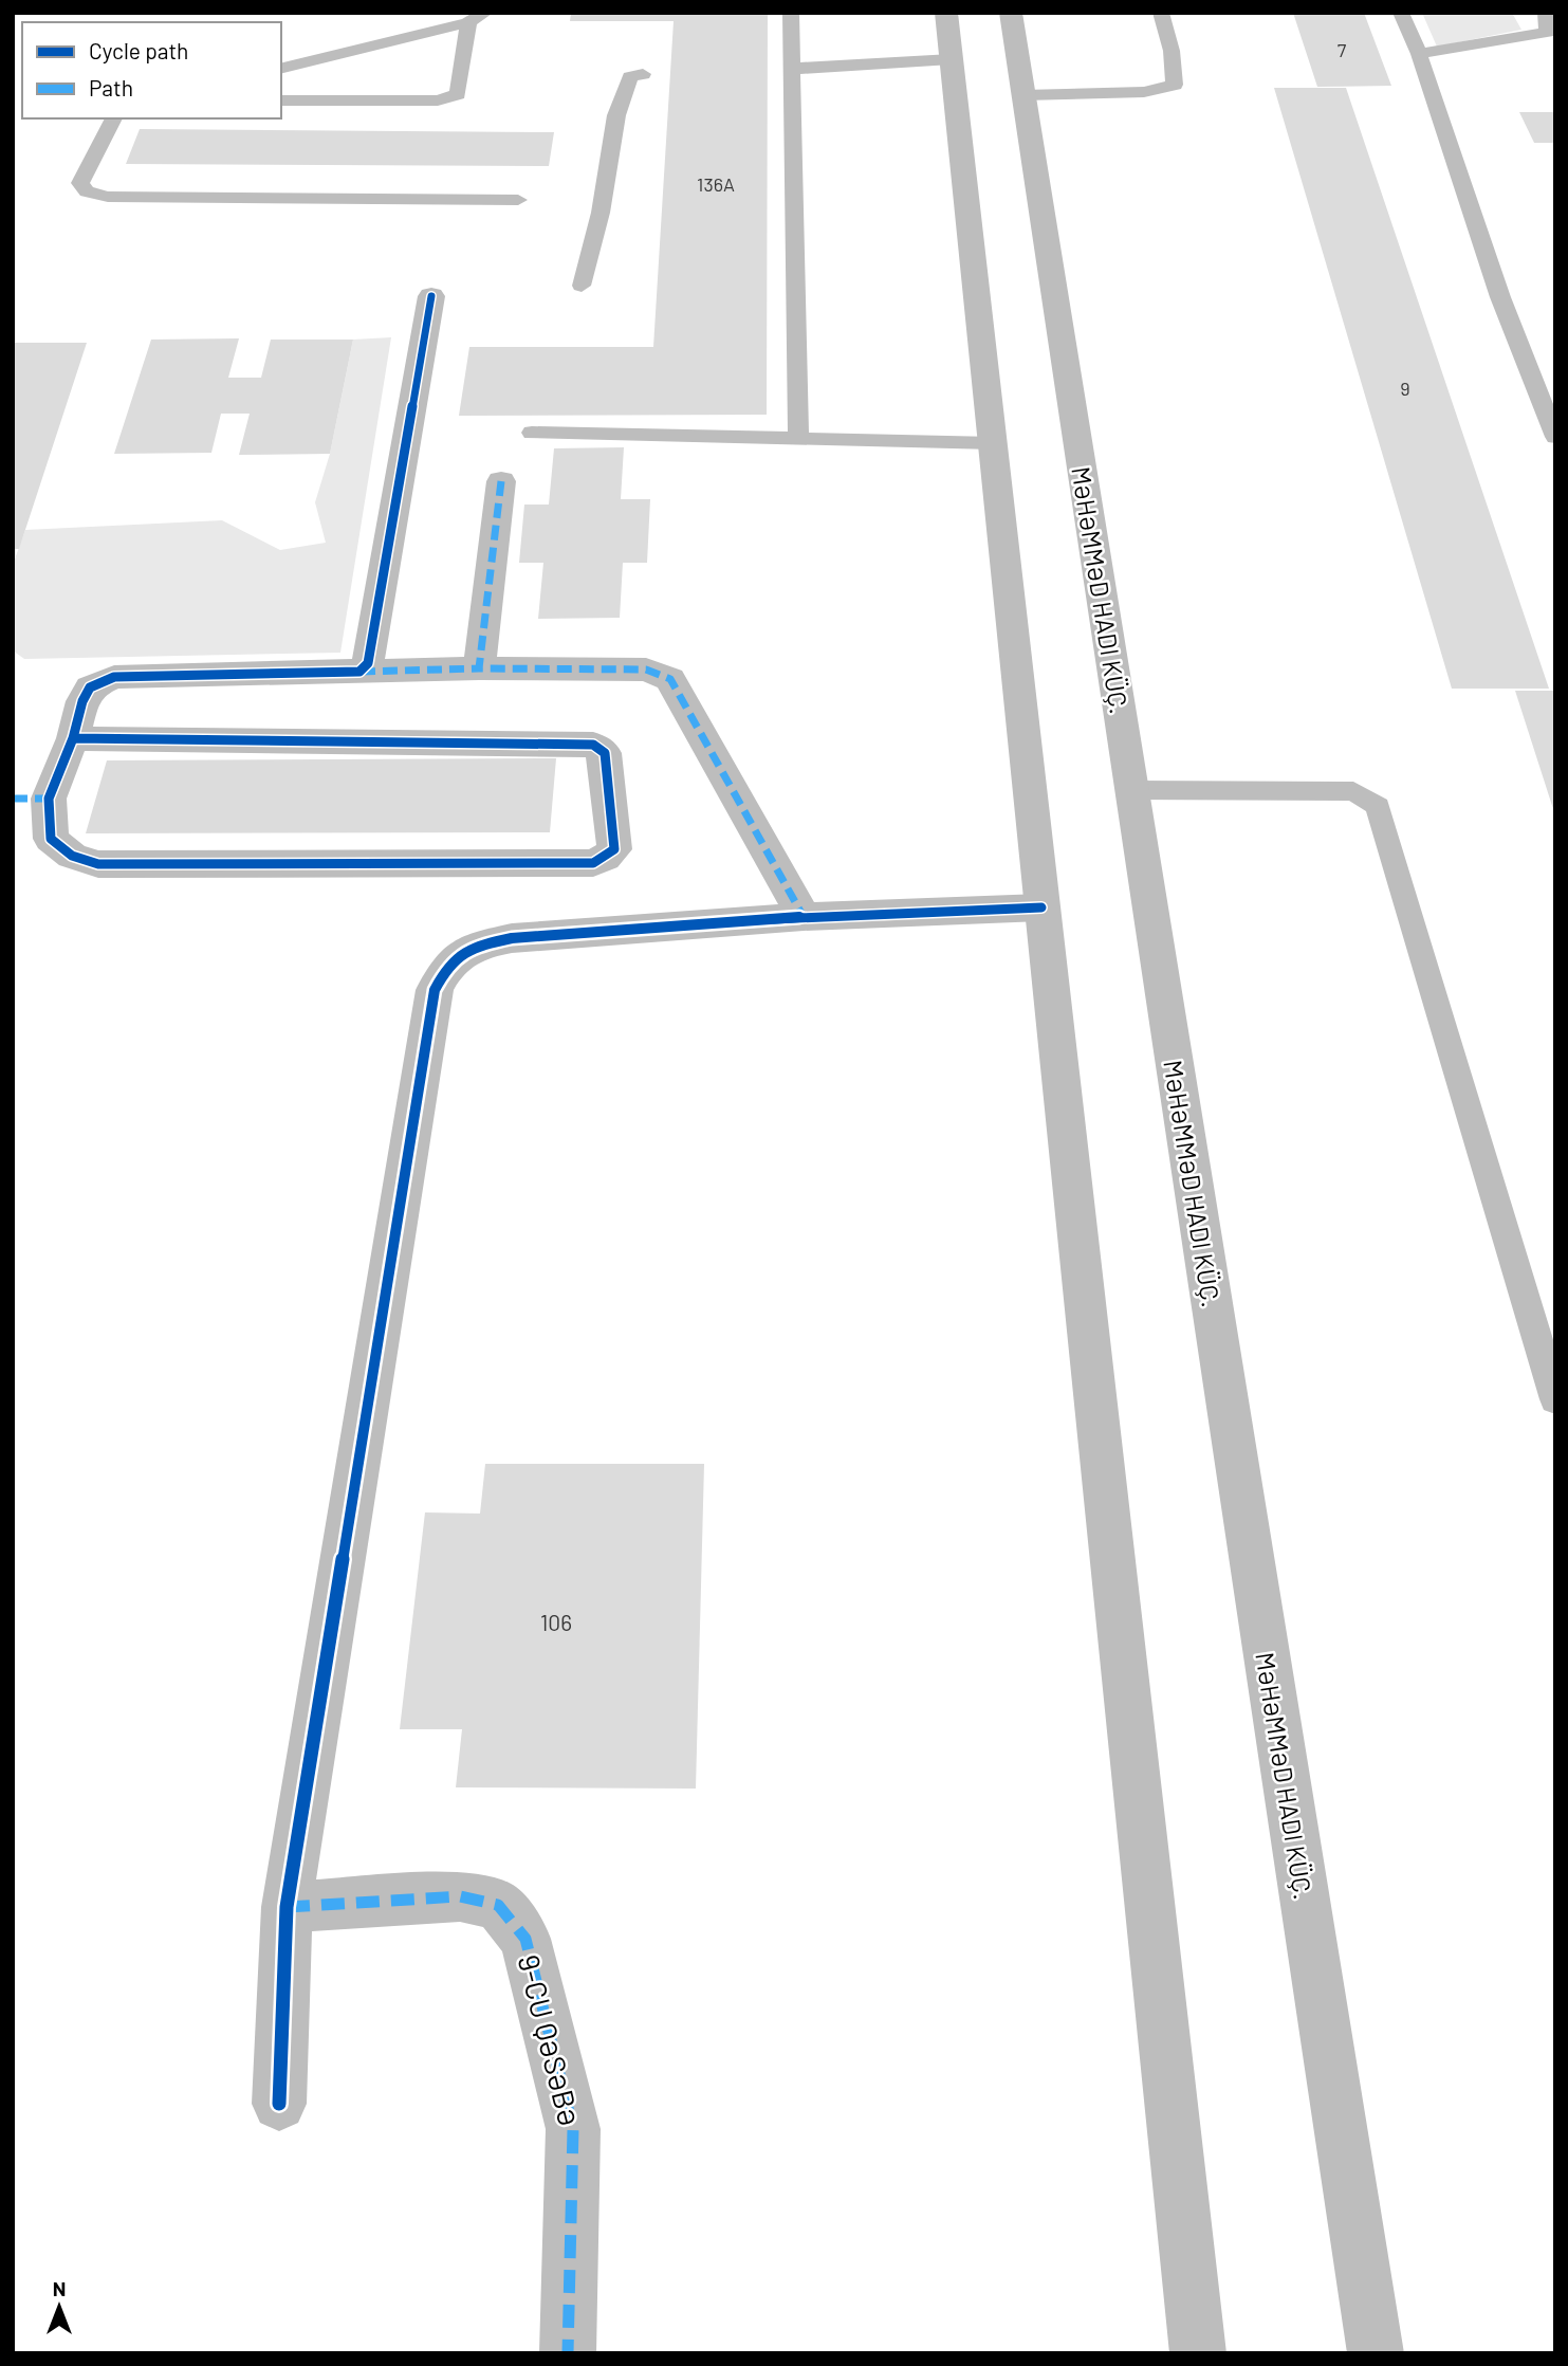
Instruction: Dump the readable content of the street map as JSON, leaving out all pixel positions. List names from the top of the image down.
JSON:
{
  "streets": {
    "main road": ["MƏHƏMMƏD HADI KÜÇ.", "9-CU QƏSƏBƏ"]
  },
  "house_numbers": [
    "7",
    "136A",
    "9",
    "106"
  ],
  "legend": ["Cycle path", "Path"],
  "north": "top"
}
